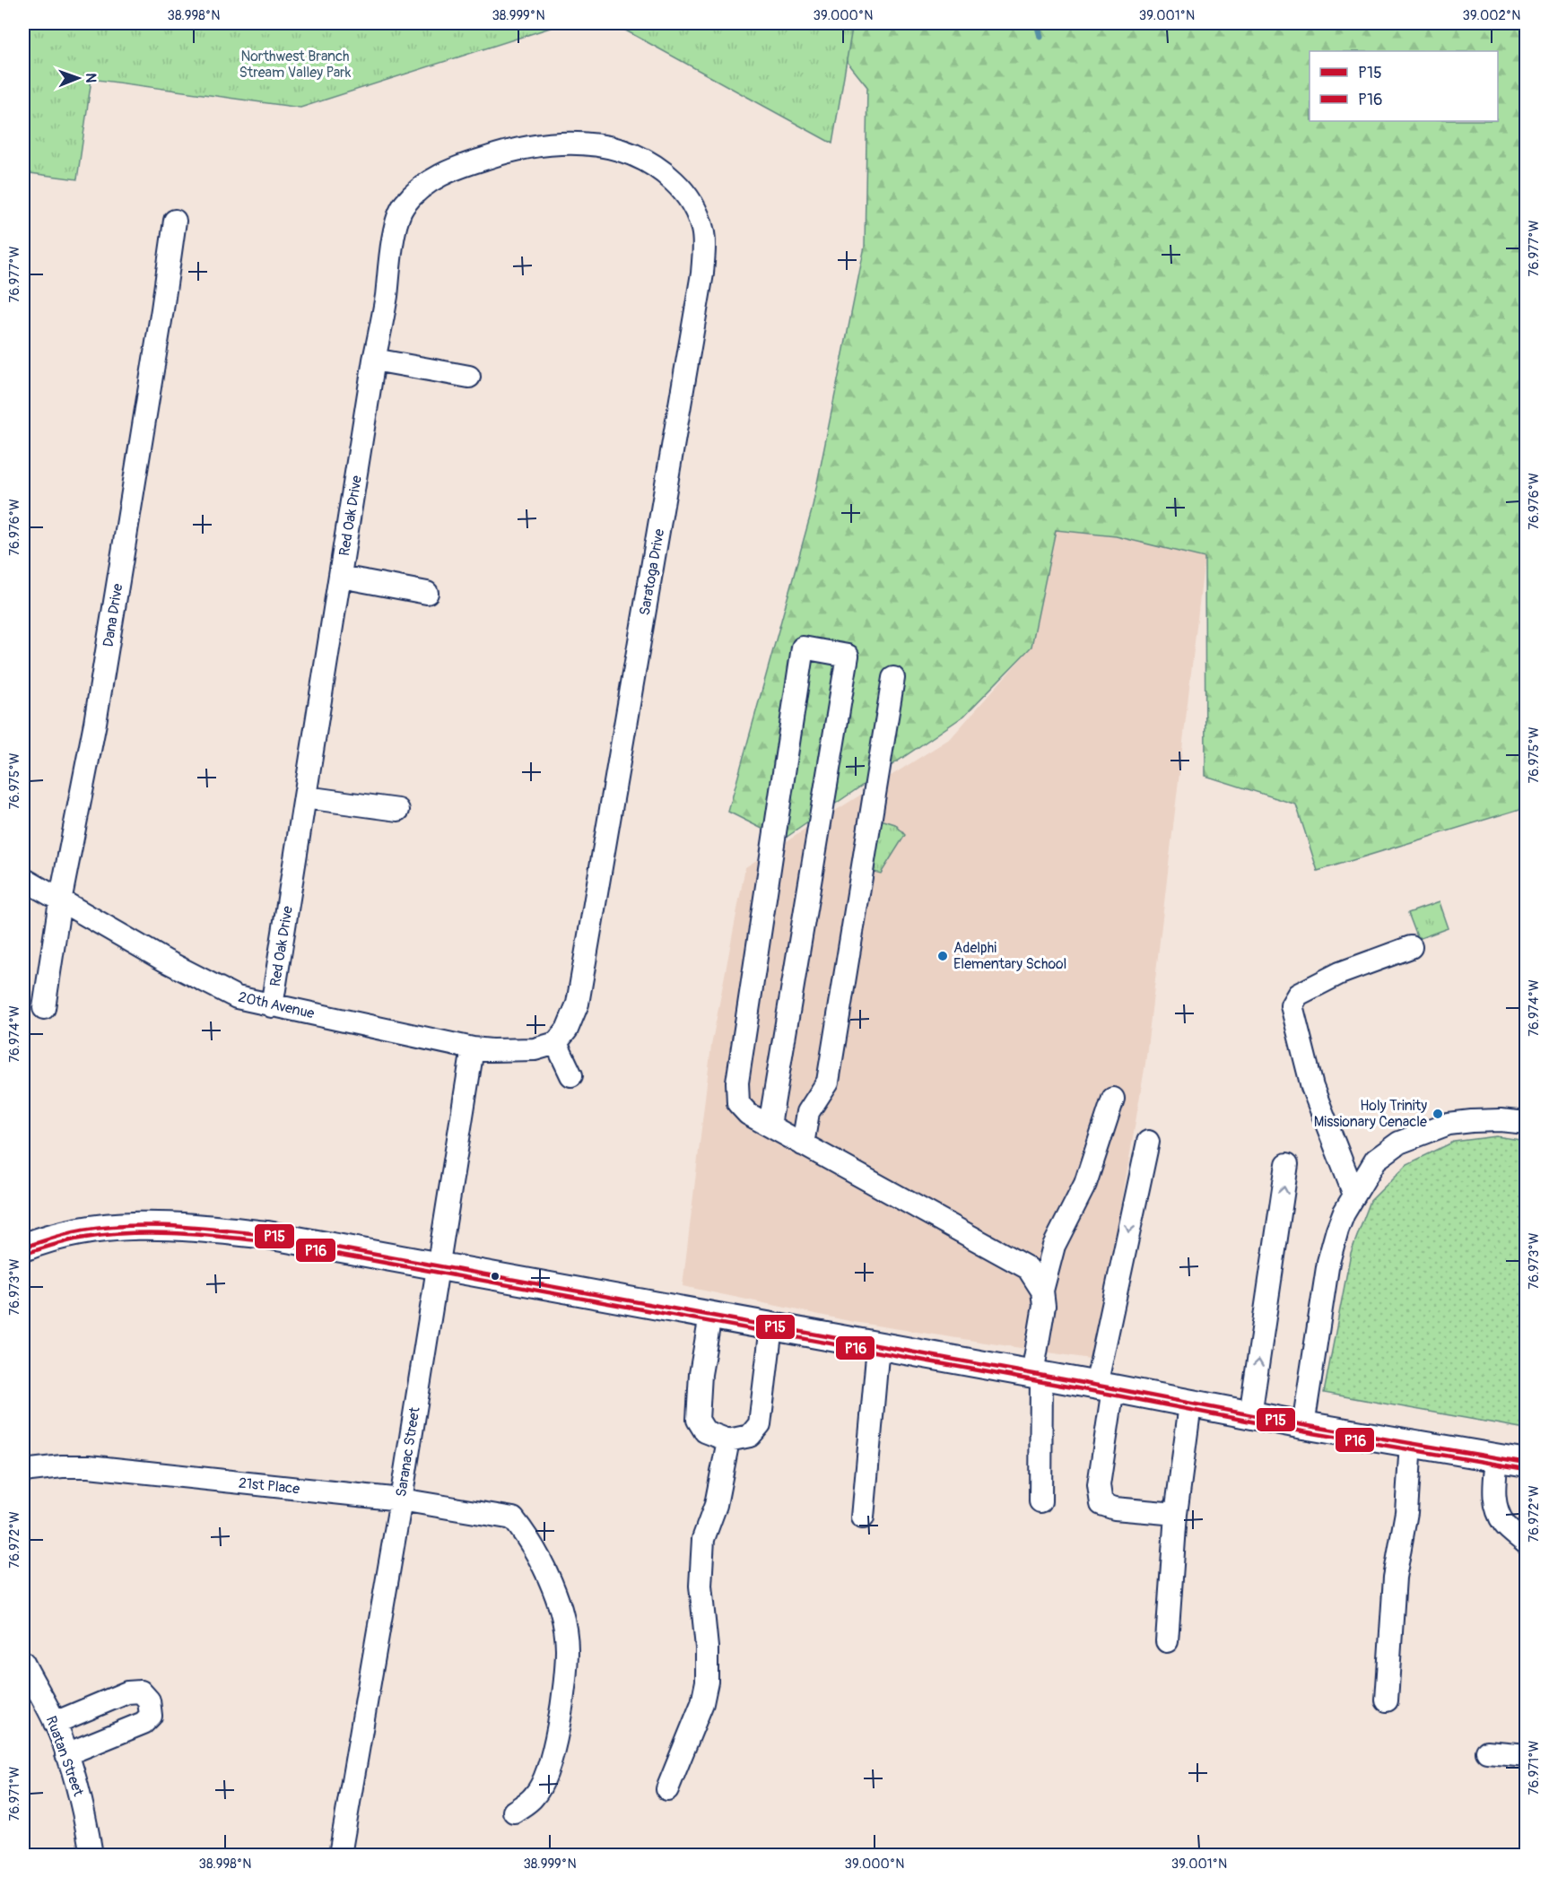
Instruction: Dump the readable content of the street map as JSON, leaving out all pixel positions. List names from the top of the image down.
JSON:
{
  "streets": {
    "street": [
      "Red Oak Drive",
      "Saratoga Drive",
      "Dana Drive",
      "20th Avenue",
      "Saranac Street",
      "21st Place",
      "Ruatan Street"
    ]
  },
  "crossings": [
    ["Red Oak Drive", "Saratoga Drive"],
    ["Red Oak Drive", "20th Avenue"],
    ["Saratoga Drive", "20th Avenue"],
    ["Dana Drive", "20th Avenue"],
    ["20th Avenue", "Saranac Street"],
    ["Saranac Street", "21st Place"]
  ],
  "parks": ["Northwest Branch Stream Valley Park"],
  "places": ["Adelphi Elementary School", "Holy Trinity Missionary Cenacle"],
  "lines": ["transit line P15", "transit line P16"],
  "legend": ["P15", "P16"],
  "north": "right",
  "coordinates": [
    "38.998°N",
    "38.999°N",
    "39.000°N",
    "39.001°N",
    "39.002°N",
    "76.977°W",
    "76.976°W",
    "76.975°W",
    "76.974°W",
    "76.973°W",
    "76.972°W",
    "76.971°W"
  ]
}
